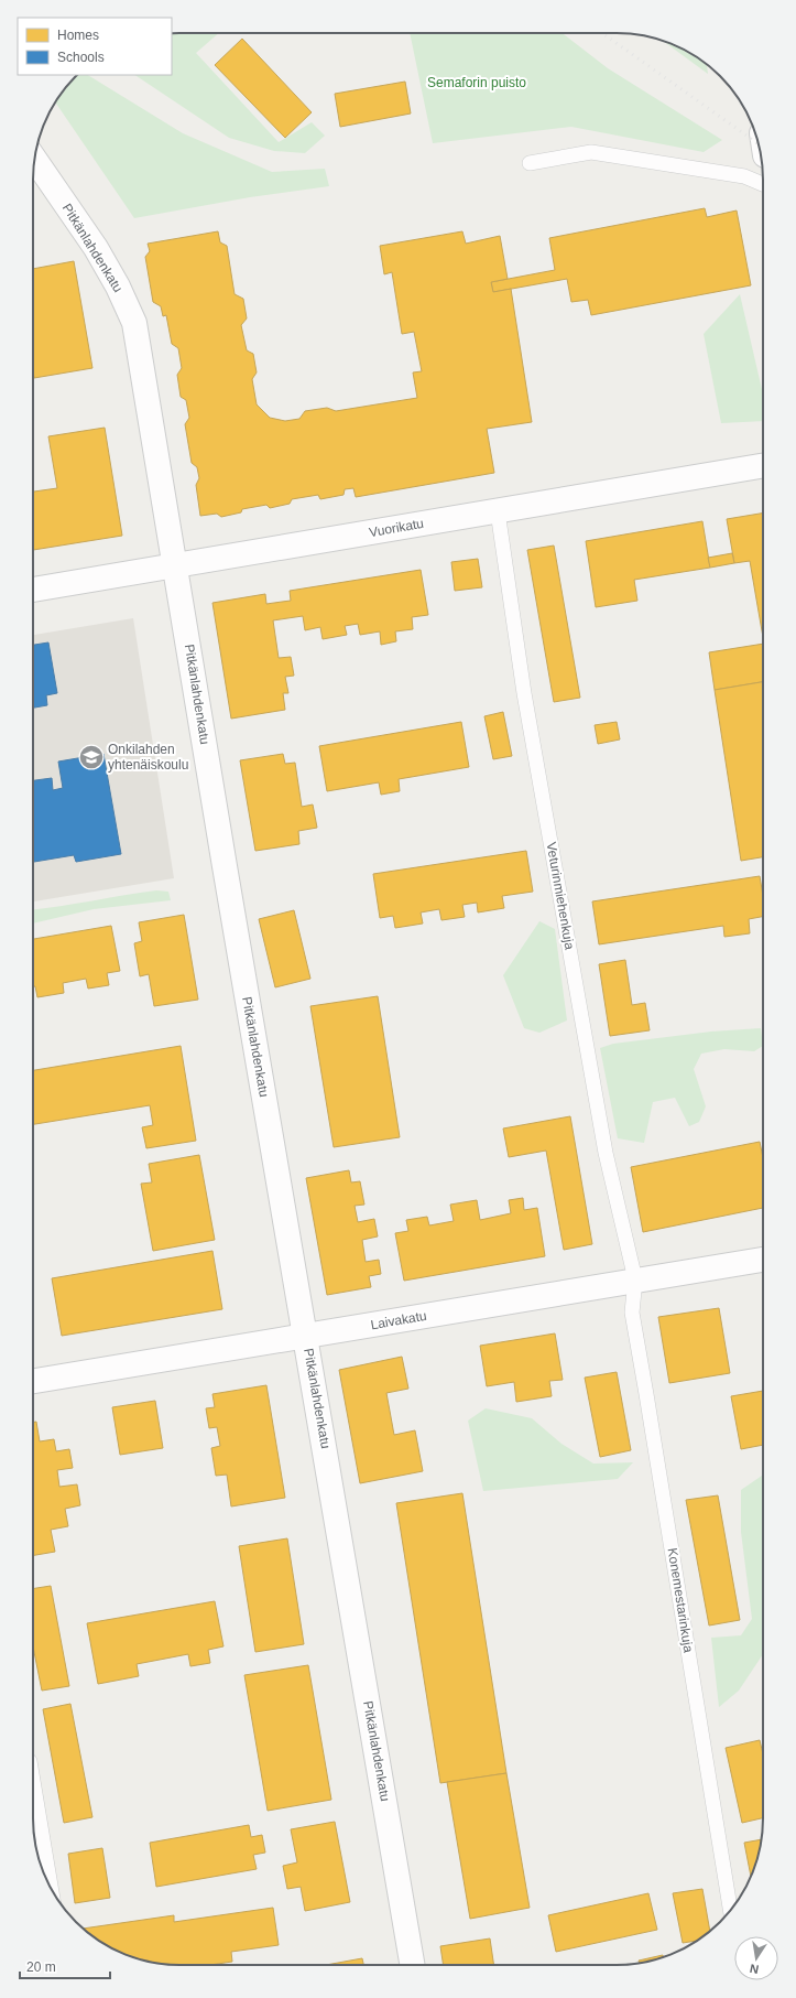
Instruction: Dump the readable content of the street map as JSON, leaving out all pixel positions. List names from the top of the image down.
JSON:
{
  "streets": {
    "street": ["Pitkänlahdenkatu", "Vuorikatu", "Laivakatu"],
    "lane": ["Veturinmiehenkuja", "Konemestarinkuja"]
  },
  "crossings": [
    ["Pitkänlahdenkatu", "Vuorikatu"],
    ["Pitkänlahdenkatu", "Laivakatu"],
    ["Vuorikatu", "Veturinmiehenkuja"],
    ["Veturinmiehenkuja", "Laivakatu"],
    ["Veturinmiehenkuja", "Konemestarinkuja"],
    ["Laivakatu", "Konemestarinkuja"]
  ],
  "parks": ["Semaforin puisto"],
  "places": {
    "school or university": ["Onkilahden yhtenäiskoulu"]
  },
  "legend": ["Homes", "Schools"],
  "scale_bar": "20 m",
  "north": "bottom"
}
